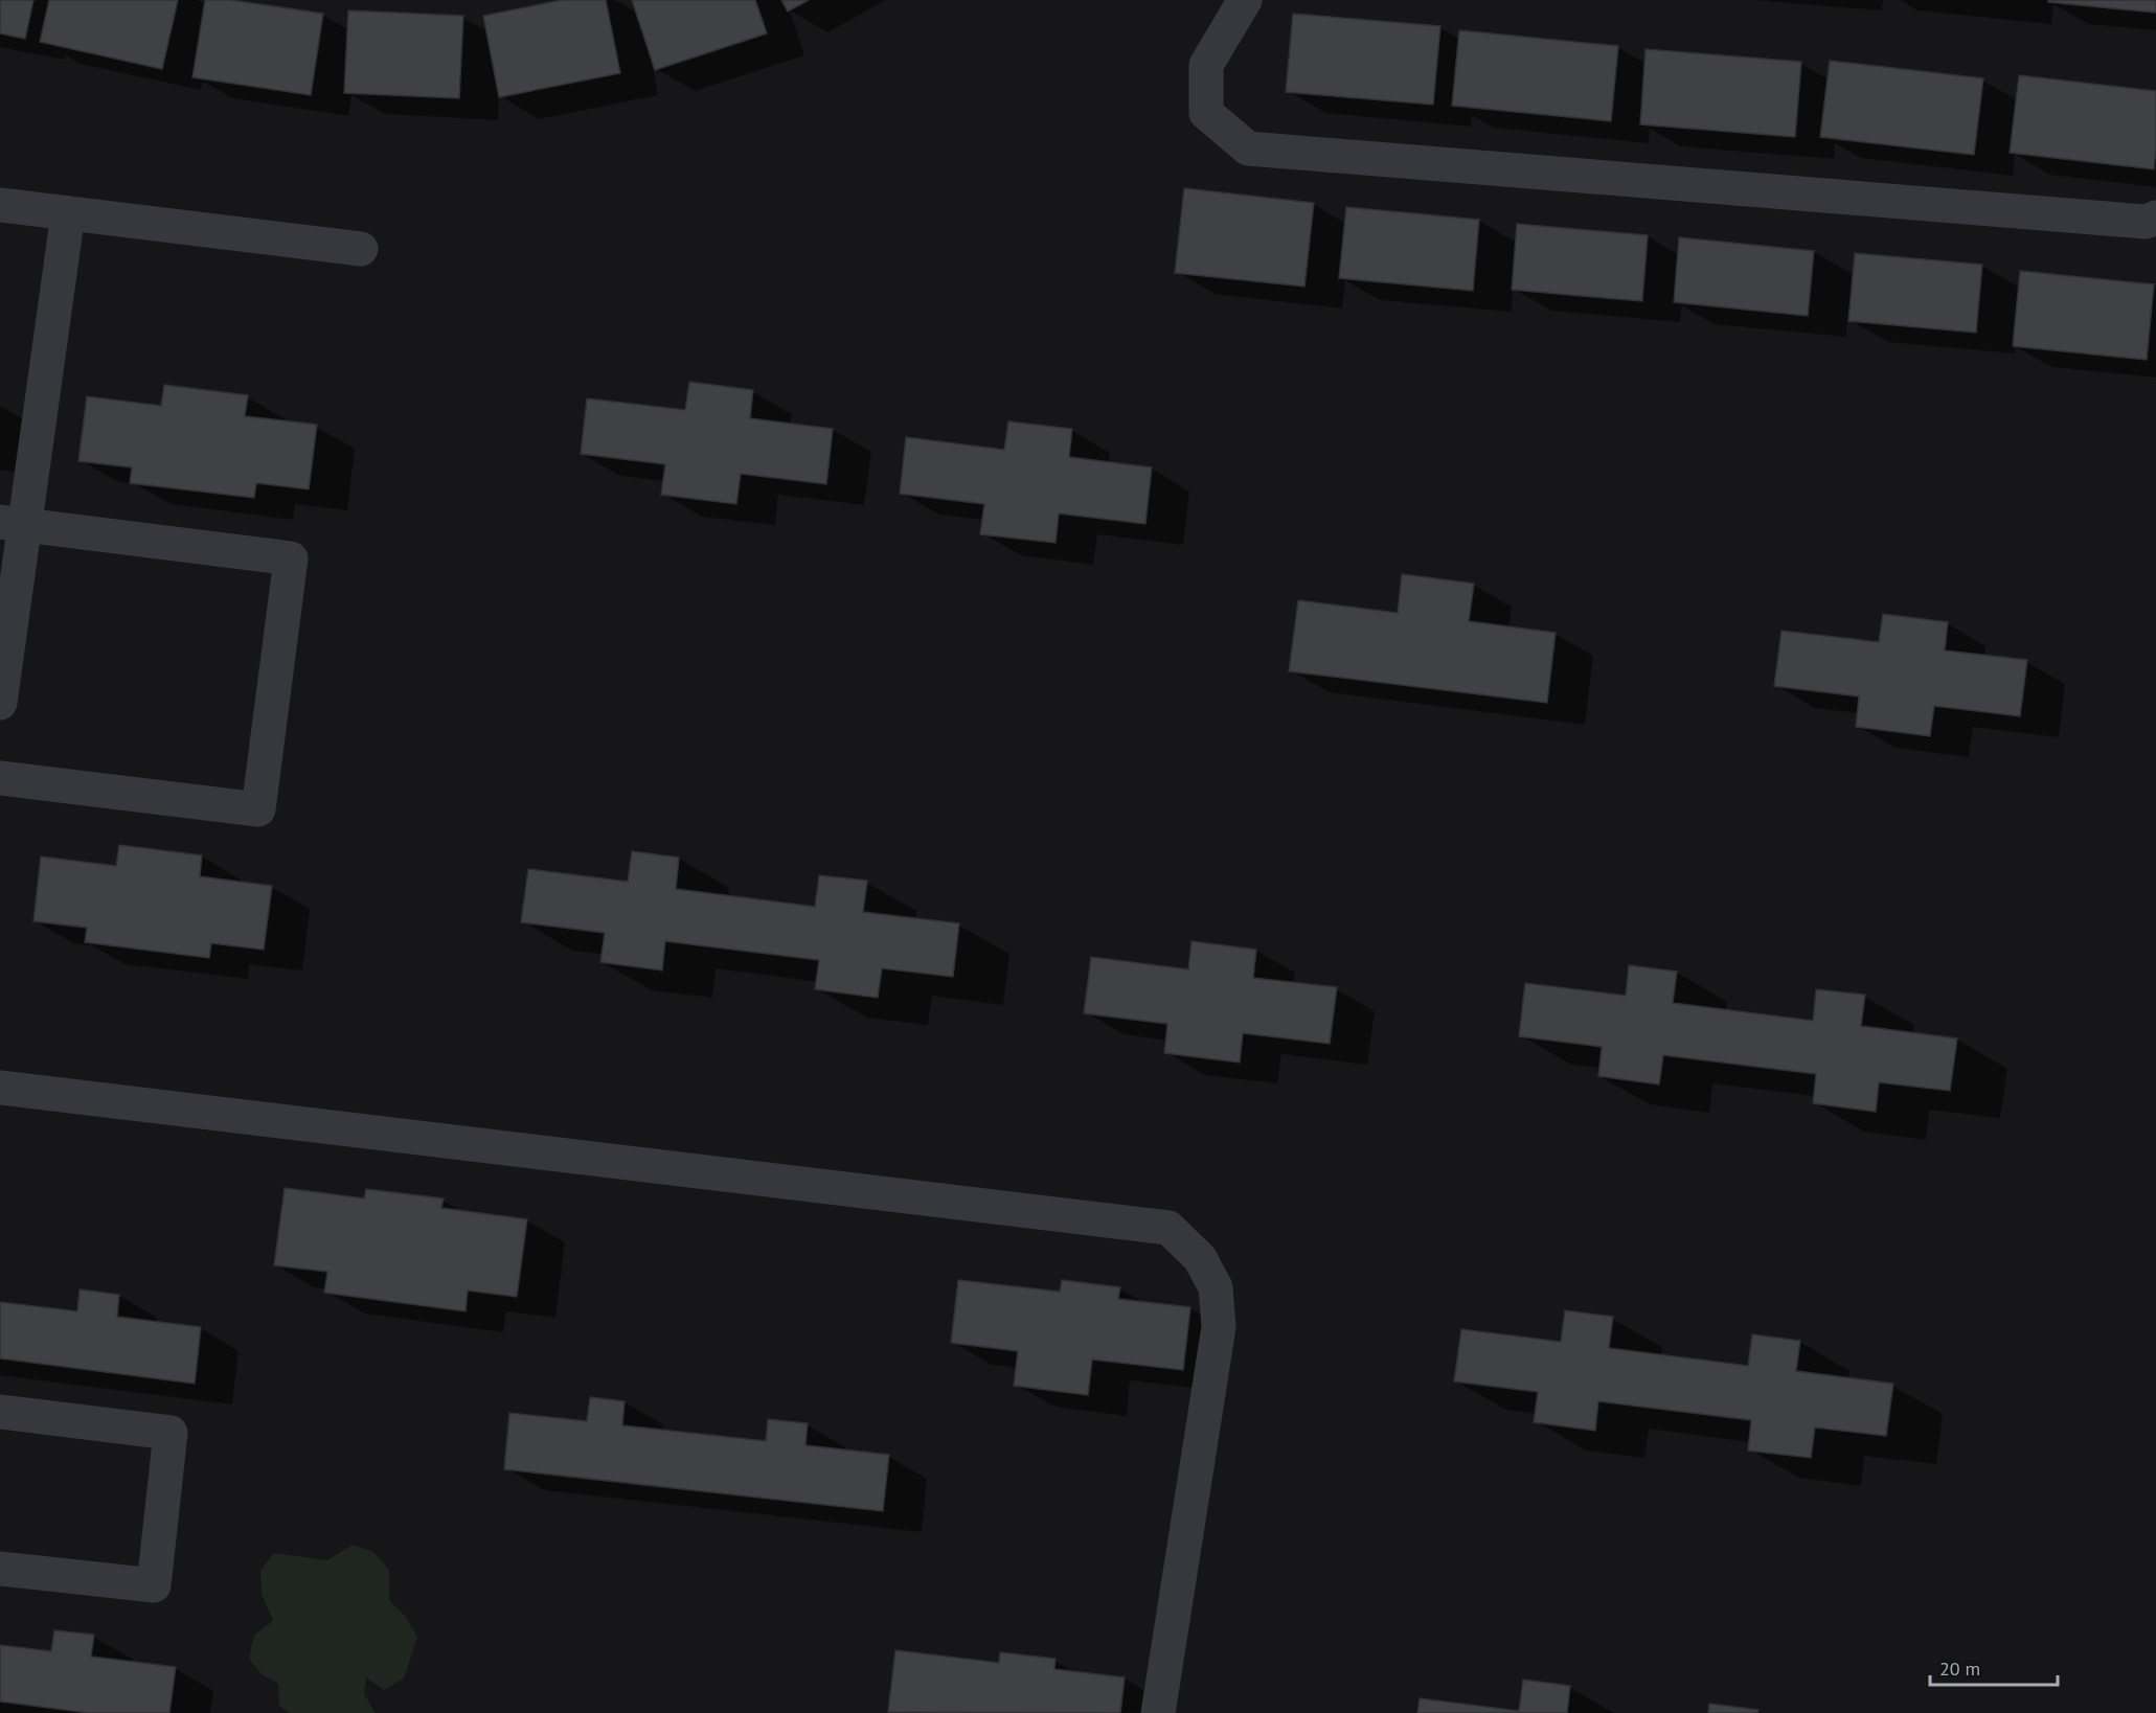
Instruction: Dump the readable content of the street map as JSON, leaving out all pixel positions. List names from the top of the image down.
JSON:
{
  "scale_bar": "20 m"
}
